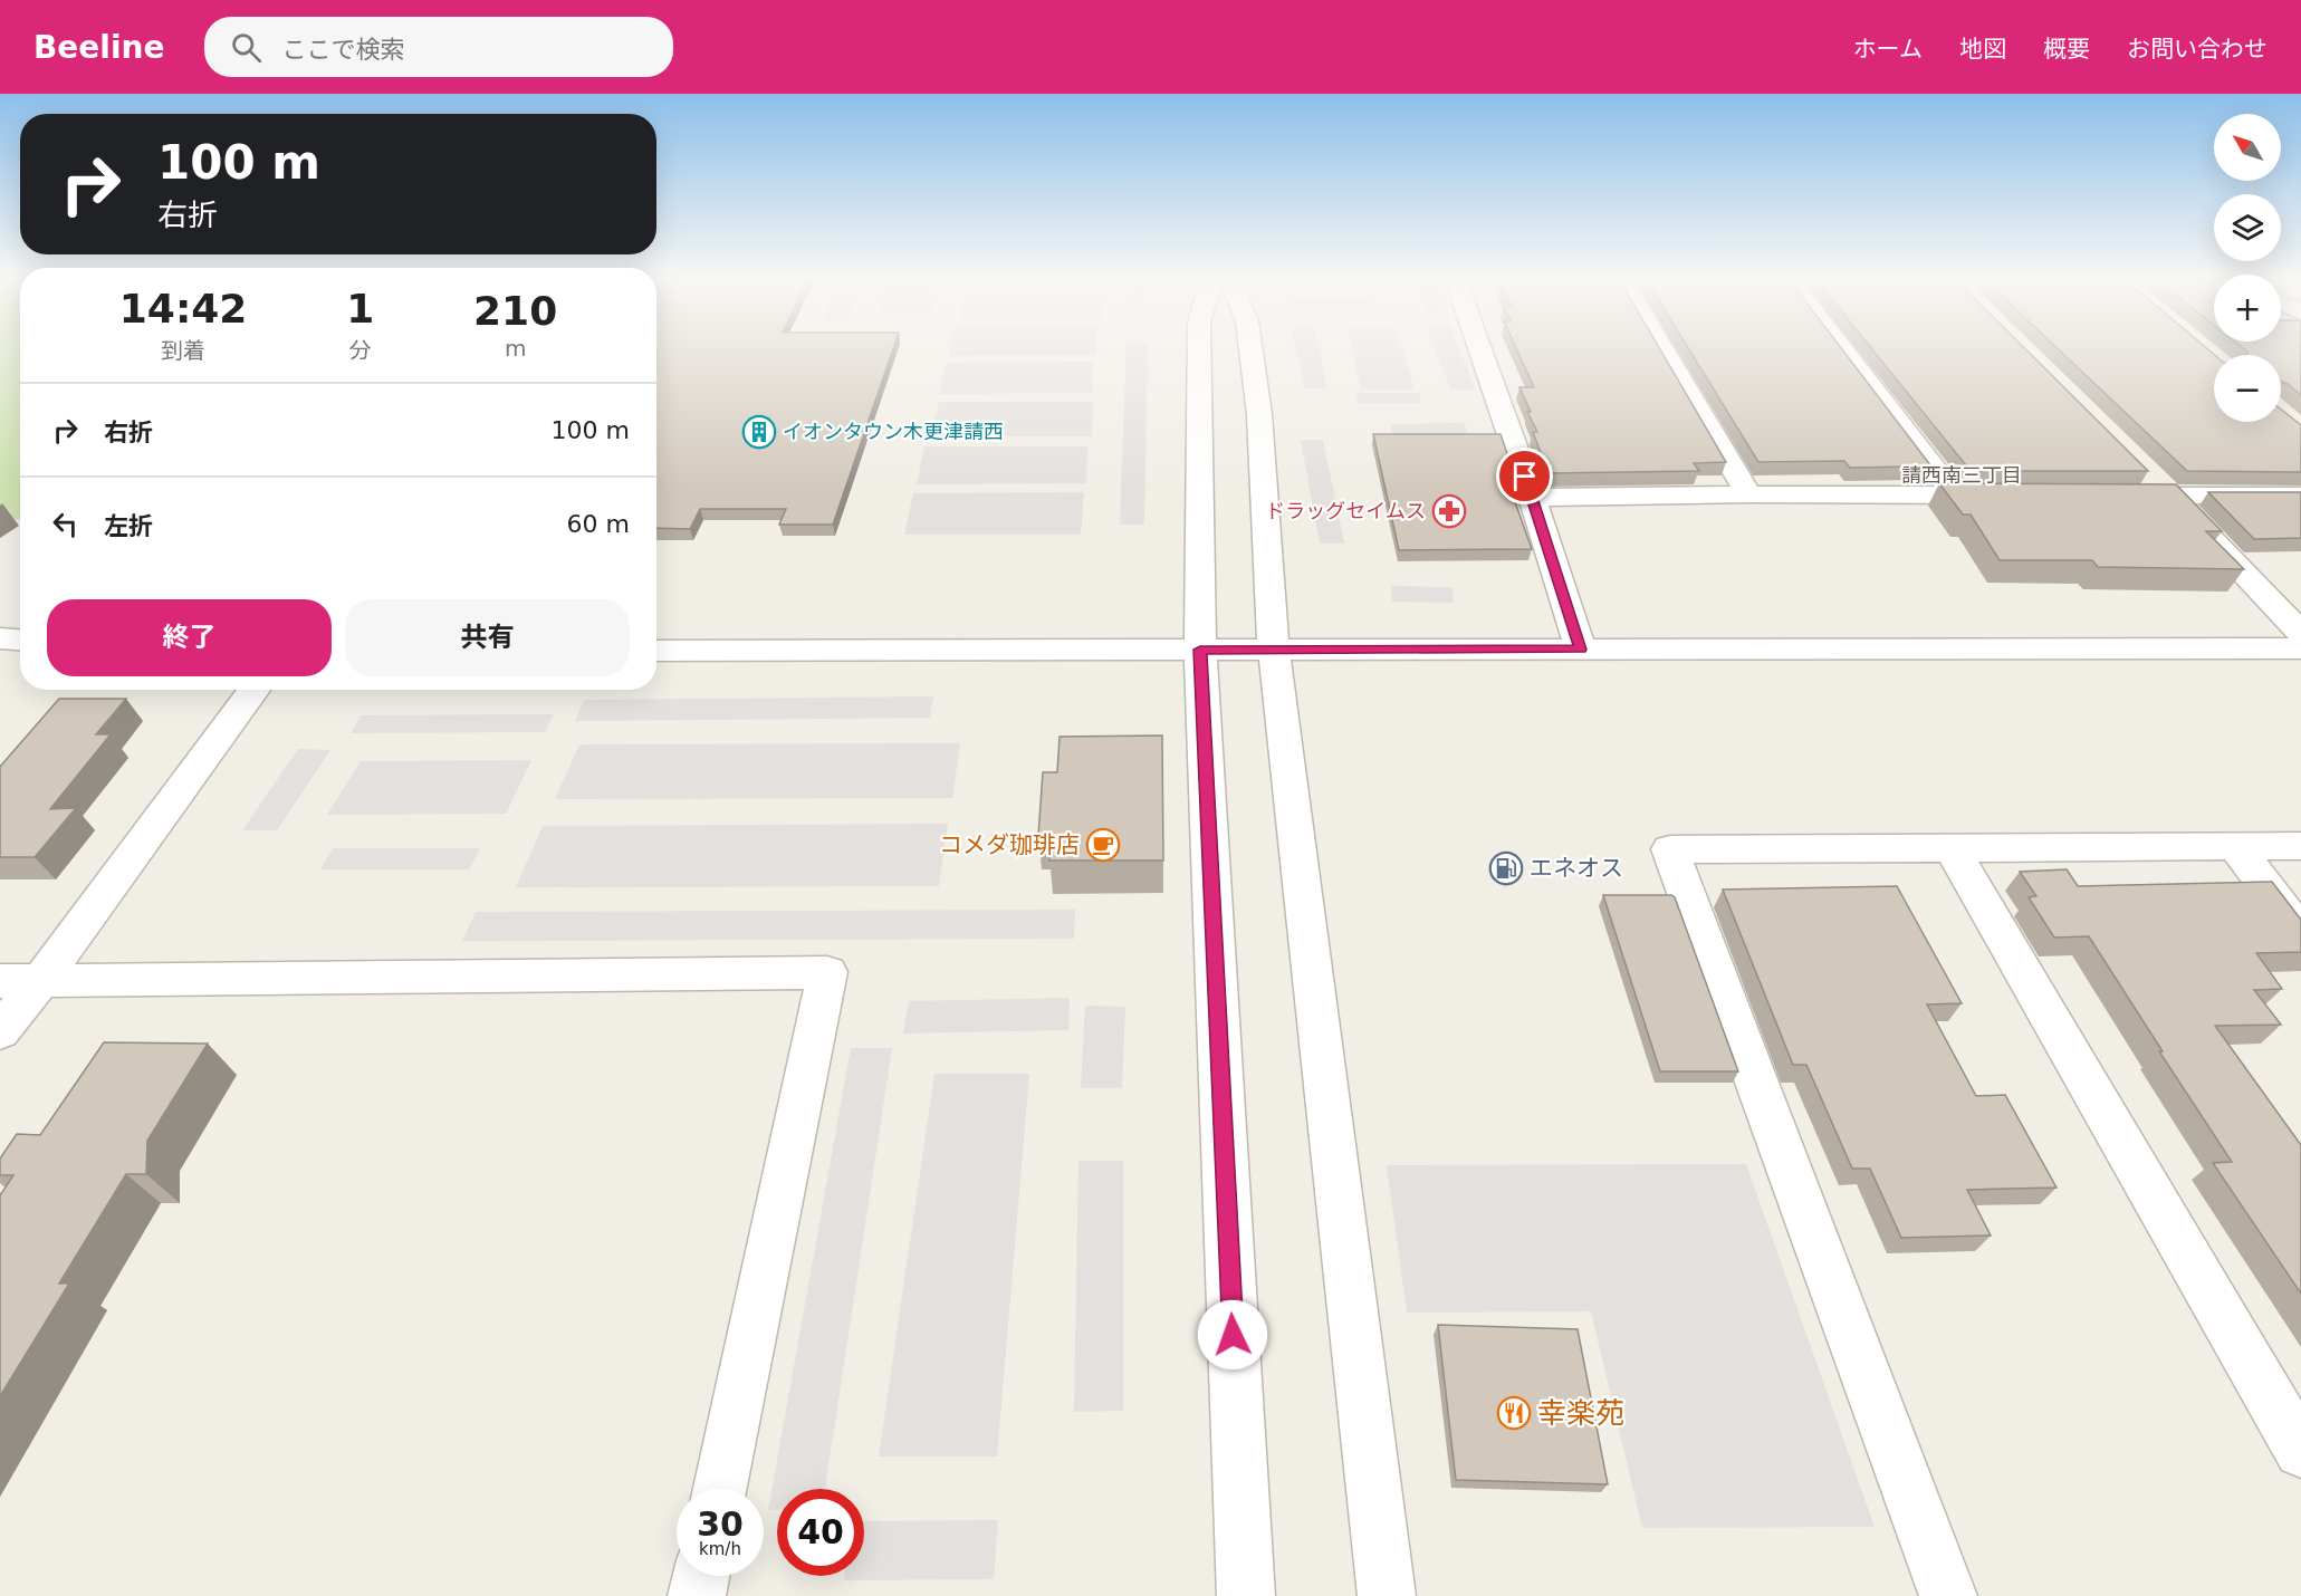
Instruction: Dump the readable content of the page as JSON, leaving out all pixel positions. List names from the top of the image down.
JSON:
{
  "districts": ["請西南三丁目"],
  "places": {
    "building": ["イオンタウン木更津請西"],
    "pharmacy": ["ドラッグセイムス"],
    "cafe": ["コメダ珈琲店"],
    "fuel station": ["エネオス"],
    "restaurant": ["幸楽苑"]
  },
  "north": "top left",
  "page": {
    "header": "Beeline",
    "search": "ここで検索",
    "nav": [
      "ホーム",
      "地図",
      "概要",
      "お問い合わせ"
    ],
    "map_buttons": ["+", "−"],
    "turn": ["100 m", "右折"],
    "eta": [
      "14:42",
      "到着",
      "1",
      "分",
      "210",
      "m"
    ],
    "list": [
      {
        "name": "右折",
        "value": "100 m"
      },
      {
        "name": "左折",
        "value": "60 m"
      }
    ],
    "buttons": ["終了", "共有"],
    "speed": "30 km/h",
    "limit": "40"
  }
}
